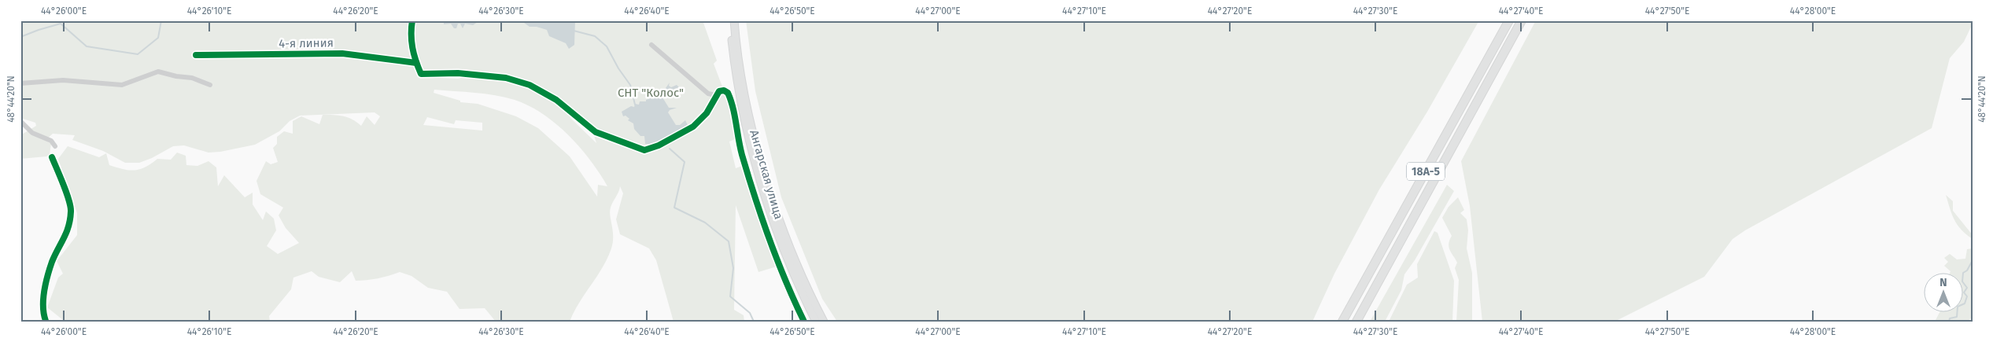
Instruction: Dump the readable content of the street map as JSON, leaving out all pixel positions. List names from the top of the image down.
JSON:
{
  "streets": {
    "highway": ["18А-5"],
    "main road": ["Ангарская улица"],
    "street": ["4-я линия"]
  },
  "parks": ["СНТ \"Колос\""],
  "north": "top",
  "coordinates": [
    "44°26'00\"E",
    "44°26'10\"E",
    "44°26'20\"E",
    "44°26'30\"E",
    "44°26'40\"E",
    "44°26'50\"E",
    "44°27'00\"E",
    "44°27'10\"E",
    "44°27'20\"E",
    "44°27'30\"E",
    "44°27'40\"E",
    "44°27'50\"E",
    "44°28'00\"E",
    "48°44'20\"N"
  ]
}
